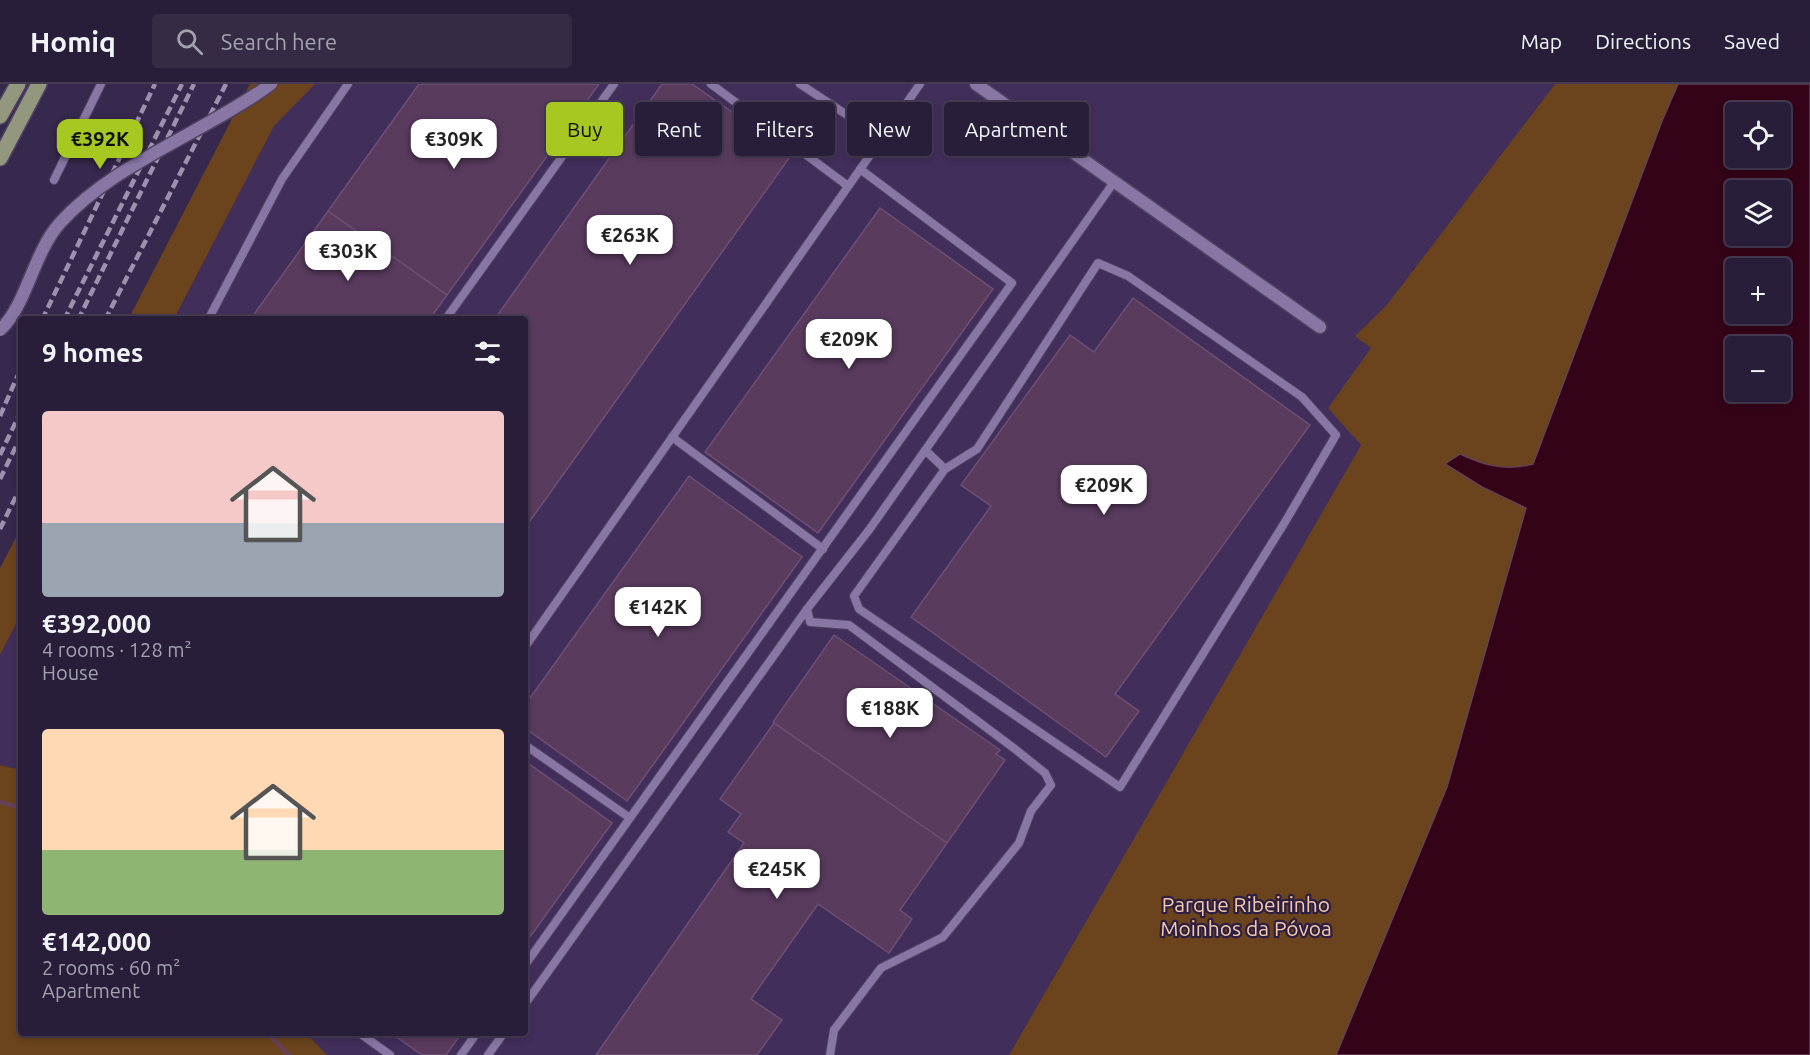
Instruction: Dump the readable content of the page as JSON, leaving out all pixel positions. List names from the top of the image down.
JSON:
{
  "parks": ["Parque Ribeirinho Moinhos da Póvoa"],
  "page": {
    "header": "Homiq",
    "search": "Search here",
    "nav": ["Map", "Directions", "Saved"],
    "map_buttons": ["+", "−"],
    "chip": [
      "Buy",
      "Rent",
      "Filters",
      "New",
      "Apartment"
    ],
    "price": [
      "€392K",
      "€309K",
      "€263K",
      "€303K",
      "€209K",
      "€209K",
      "€142K",
      "€188K",
      "€245K"
    ],
    "heading": "9 homes",
    "list": [
      {
        "name": "€392,000",
        "note": "4 rooms · 128 m² · House"
      },
      {
        "name": "€142,000",
        "note": "2 rooms · 60 m² · Apartment"
      }
    ]
  }
}
